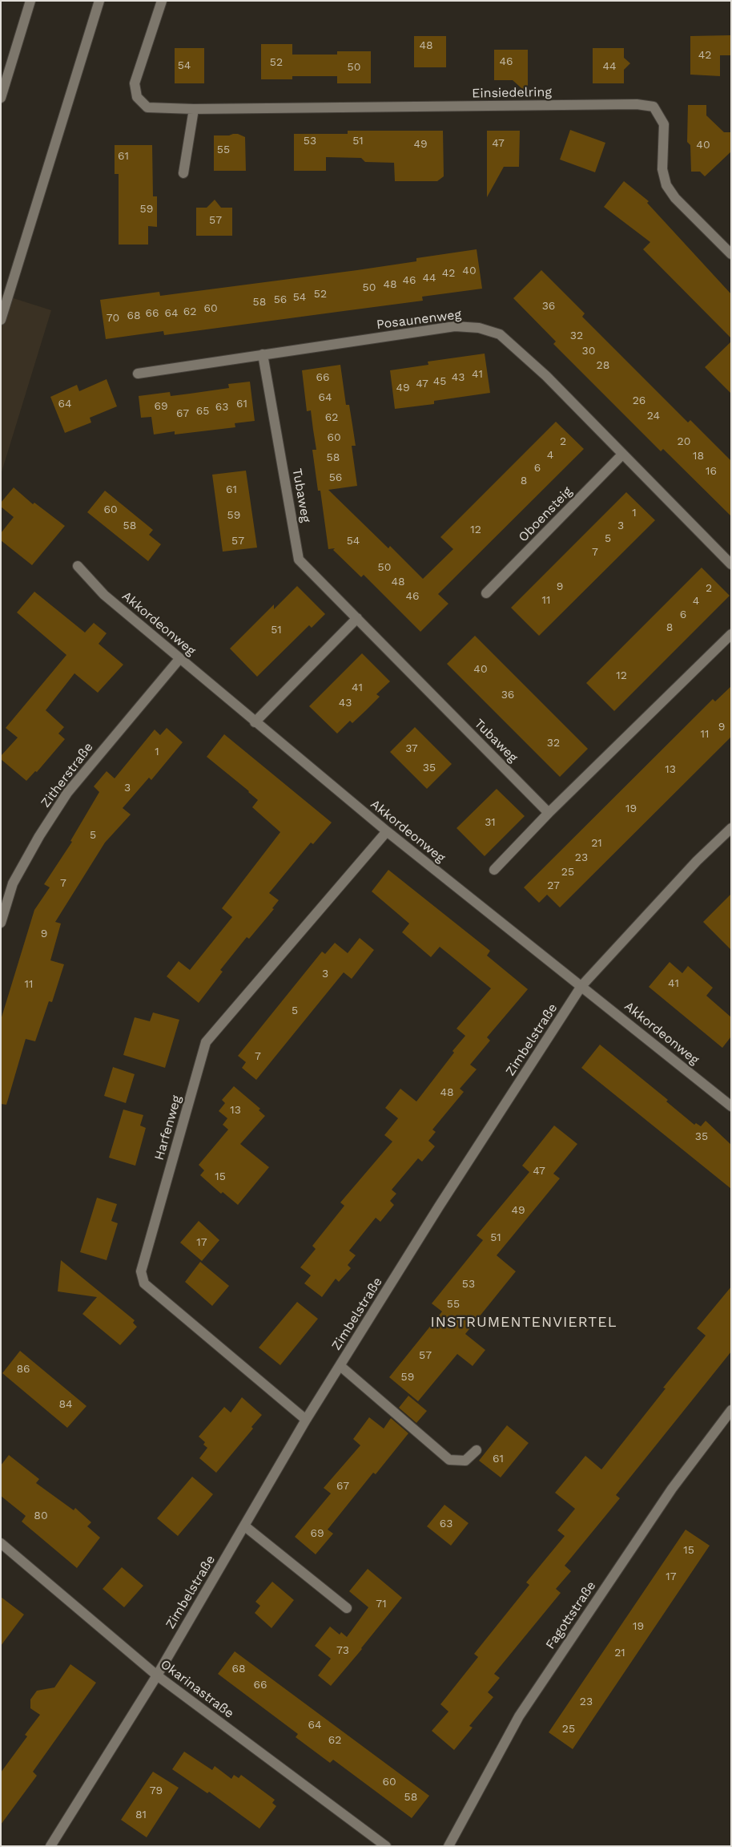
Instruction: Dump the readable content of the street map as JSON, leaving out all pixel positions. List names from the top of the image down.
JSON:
{
  "streets": {
    "street": [
      "Einsiedelring",
      "Posaunenweg",
      "Tubaweg",
      "Oboensteig",
      "Akkordeonweg",
      "Zitherstraße",
      "Zimbelstraße",
      "Harfenweg",
      "Fagottstraße",
      "Okarinastraße"
    ]
  },
  "crossings": [
    ["Posaunenweg", "Tubaweg"],
    ["Posaunenweg", "Oboensteig"],
    ["Akkordeonweg", "Zitherstraße"],
    ["Akkordeonweg", "Zimbelstraße"],
    ["Akkordeonweg", "Harfenweg"],
    ["Zimbelstraße", "Harfenweg"],
    ["Zimbelstraße", "Okarinastraße"]
  ],
  "districts": ["INSTRUMENTENVIERTEL"],
  "house_numbers": [
    "48",
    "42",
    "46",
    "52",
    "54",
    "44",
    "50",
    "53",
    "51",
    "47",
    "49",
    "40",
    "55",
    "61",
    "59",
    "57",
    "40",
    "42",
    "44",
    "46",
    "48",
    "50",
    "52",
    "54",
    "56",
    "58",
    "36",
    "60",
    "62",
    "66",
    "64",
    "68",
    "70",
    "32",
    "30",
    "28",
    "41",
    "66",
    "43",
    "45",
    "47",
    "49",
    "64",
    "26",
    "64",
    "61",
    "69",
    "63",
    "65",
    "67",
    "24",
    "62",
    "60",
    "2",
    "20",
    "4",
    "18",
    "58",
    "6",
    "16",
    "56",
    "8",
    "61",
    "60",
    "1",
    "59",
    "58",
    "3",
    "12",
    "5",
    "57",
    "54",
    "7",
    "50",
    "48",
    "9",
    "2",
    "46",
    "11",
    "4",
    "6",
    "8",
    "51",
    "40",
    "12",
    "41",
    "36",
    "43",
    "9",
    "11",
    "32",
    "37",
    "1",
    "35",
    "13",
    "3",
    "19",
    "31",
    "5",
    "21",
    "23",
    "25",
    "7",
    "27",
    "9",
    "3",
    "41",
    "11",
    "5",
    "7",
    "48",
    "13",
    "35",
    "47",
    "15",
    "49",
    "51",
    "17",
    "53",
    "55",
    "57",
    "86",
    "59",
    "84",
    "61",
    "67",
    "80",
    "63",
    "69",
    "15",
    "17",
    "71",
    "19",
    "73",
    "21",
    "68",
    "66",
    "23",
    "64",
    "25",
    "62",
    "60",
    "79",
    "58",
    "81"
  ]
}
